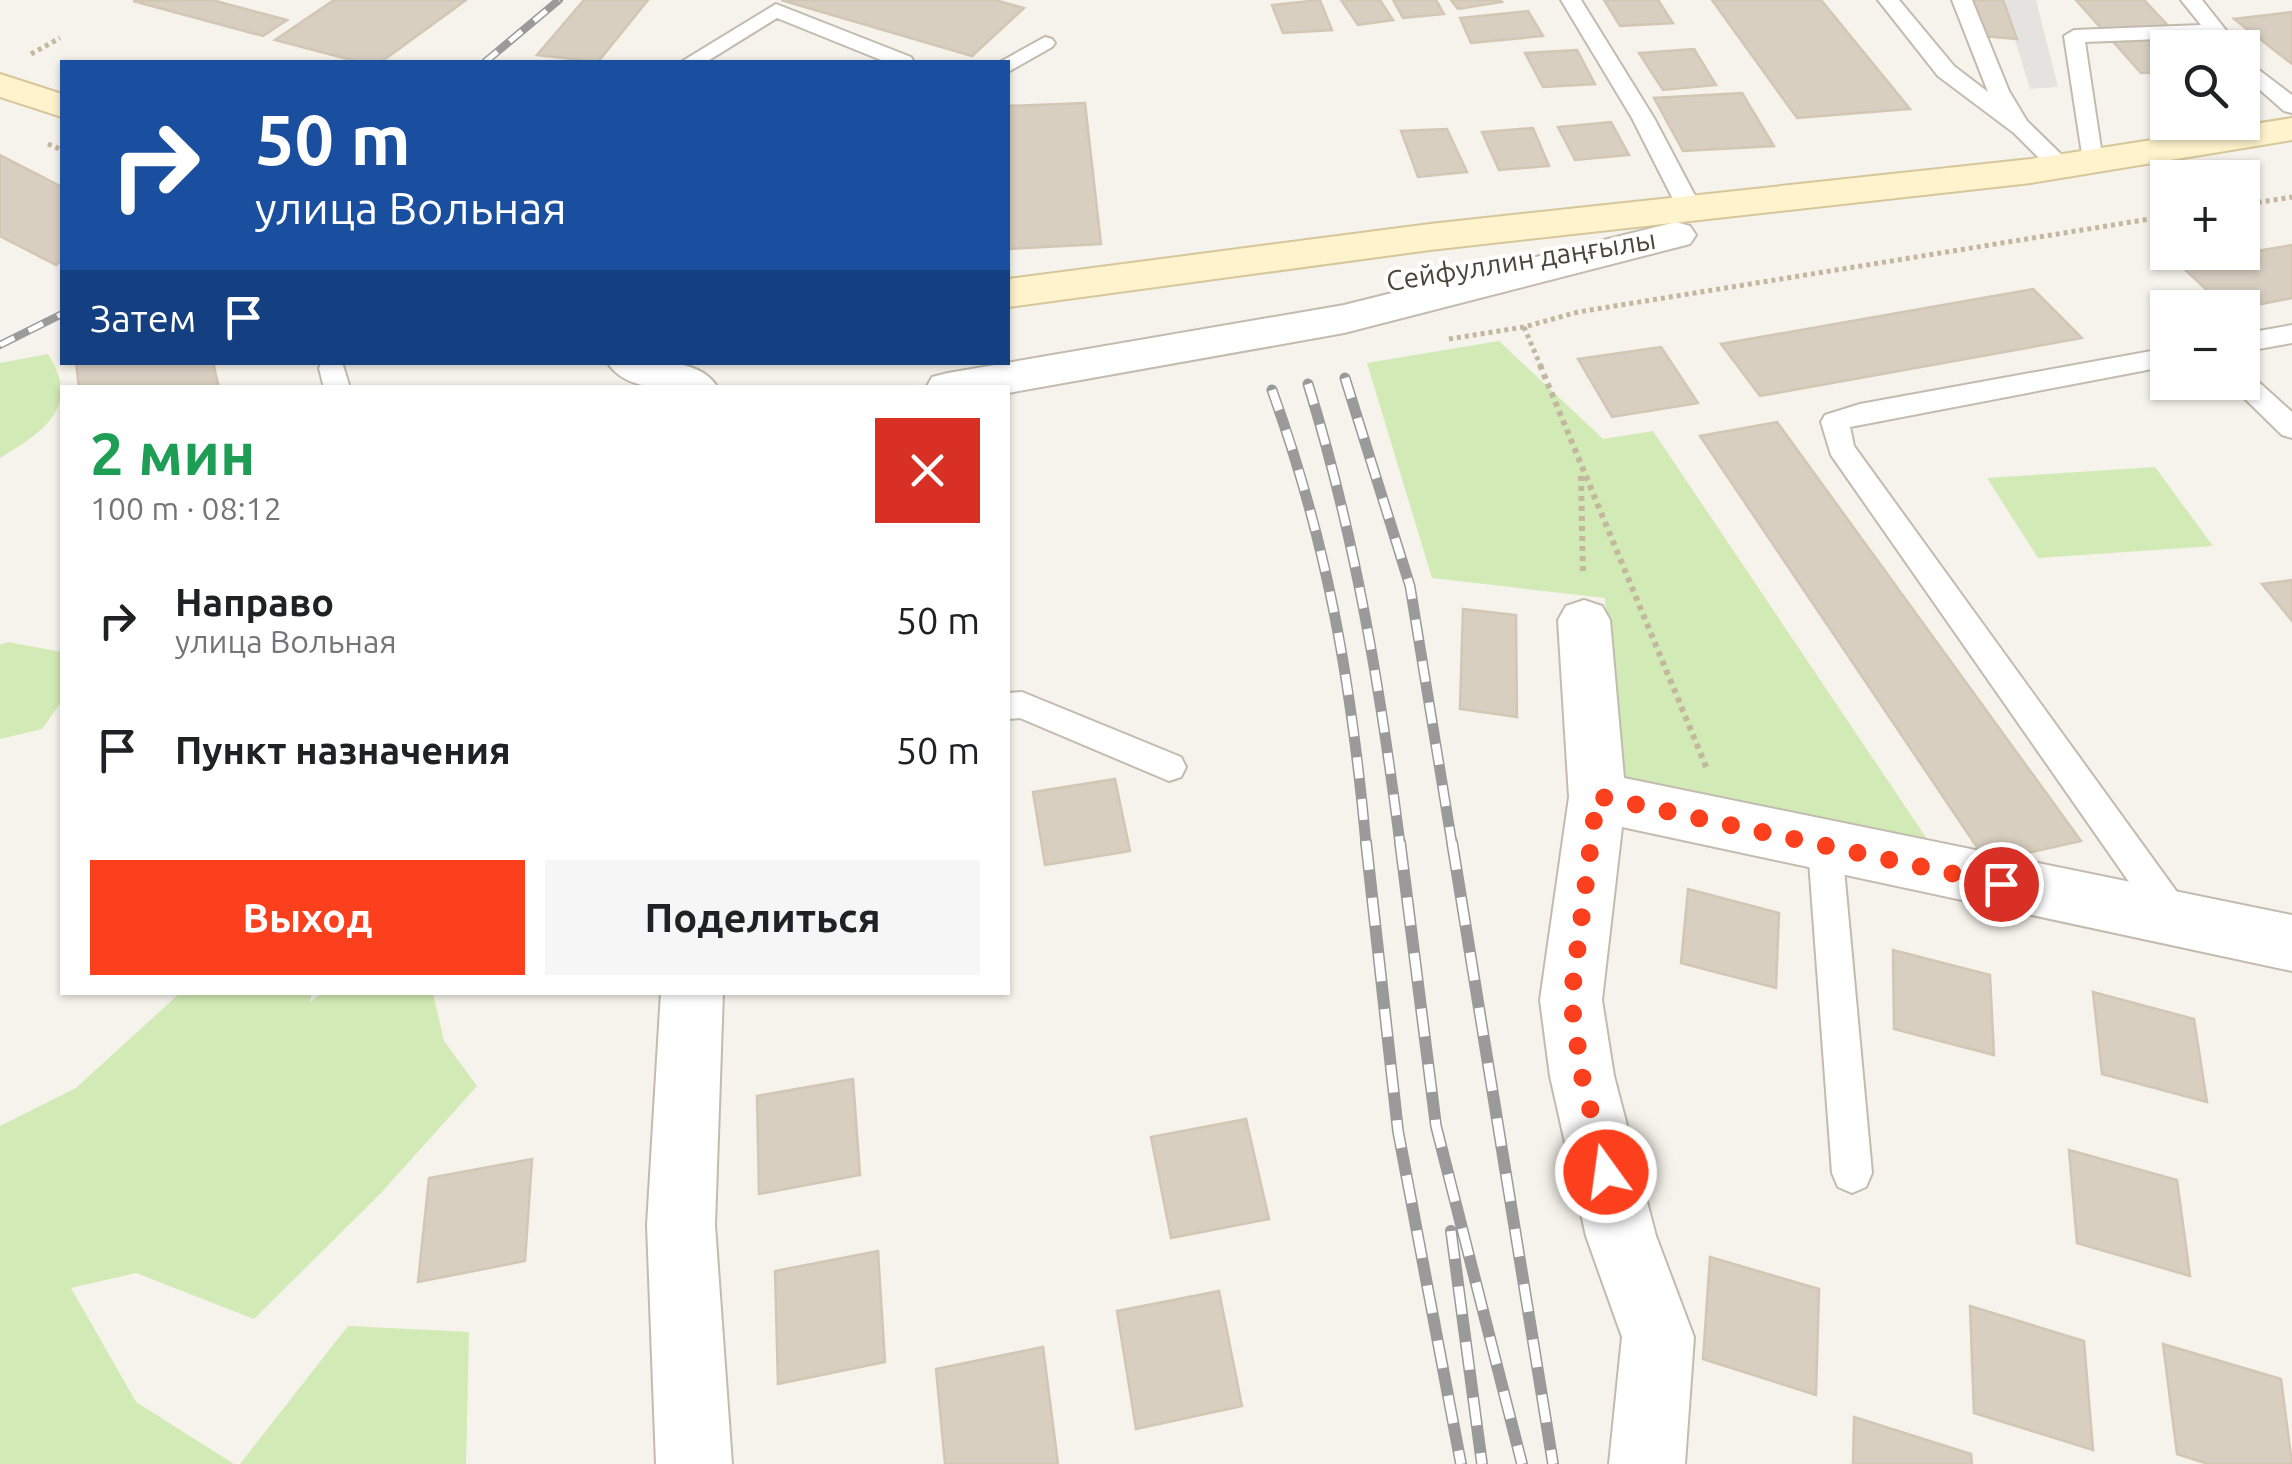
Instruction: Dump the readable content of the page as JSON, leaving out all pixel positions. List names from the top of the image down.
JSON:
{
  "streets": {
    "main road": ["Сейфуллин даңғылы"]
  },
  "page": {
    "map_buttons": ["+", "−"],
    "turn": ["50 m", "улица Вольная"],
    "then": "Затем",
    "heading": ["2 мин", "100 m · 08:12"],
    "list": [
      {
        "name": "Направо",
        "note": "улица Вольная",
        "value": "50 m"
      },
      {
        "name": "Пункт назначения",
        "value": "50 m"
      }
    ],
    "buttons": ["Выход", "Поделиться"]
  }
}
